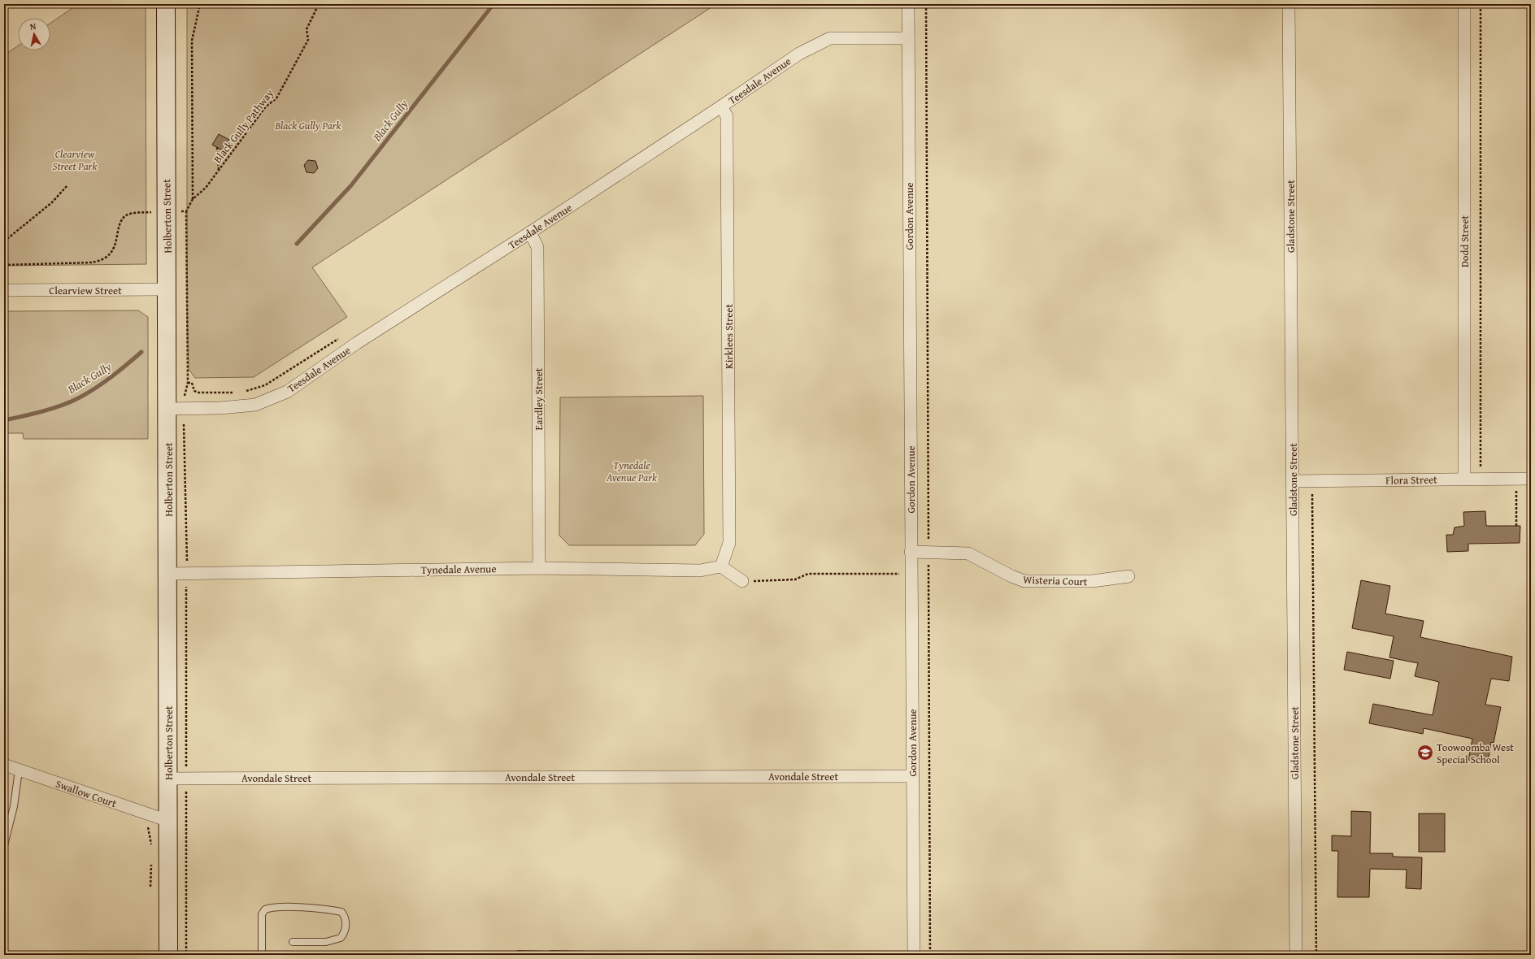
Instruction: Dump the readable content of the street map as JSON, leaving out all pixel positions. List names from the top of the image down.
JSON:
{
  "streets": {
    "main road": ["Holberton Street"],
    "street": [
      "Teesdale Avenue",
      "Gordon Avenue",
      "Gladstone Street",
      "Dodd Street",
      "Clearview Street",
      "Kirklees Street",
      "Eardley Street",
      "Flora Street",
      "Tynedale Avenue",
      "Wisteria Court",
      "Avondale Street",
      "Swallow Court"
    ],
    "path": ["Black Gully Pathway"]
  },
  "crossings": [
    ["Teesdale Avenue", "Holberton Street"],
    ["Teesdale Avenue", "Gordon Avenue"],
    ["Teesdale Avenue", "Kirklees Street"],
    ["Teesdale Avenue", "Eardley Street"],
    ["Holberton Street", "Clearview Street"],
    ["Holberton Street", "Tynedale Avenue"],
    ["Holberton Street", "Avondale Street"],
    ["Holberton Street", "Swallow Court"],
    ["Gordon Avenue", "Wisteria Court"],
    ["Gordon Avenue", "Avondale Street"],
    ["Gladstone Street", "Flora Street"],
    ["Dodd Street", "Flora Street"],
    ["Kirklees Street", "Tynedale Avenue"],
    ["Eardley Street", "Tynedale Avenue"]
  ],
  "water": ["Black Gully"],
  "parks": ["Black Gully Park", "Clearview Street Park", "Tynedale Avenue Park"],
  "places": {
    "school or university": ["Toowoomba West Special School"]
  },
  "north": "top"
}
